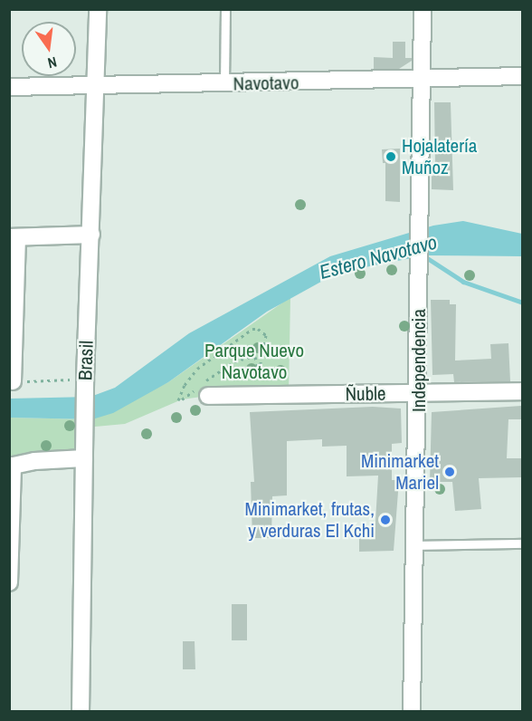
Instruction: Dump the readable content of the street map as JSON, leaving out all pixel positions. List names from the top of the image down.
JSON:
{
  "streets": {
    "street": [
      "Navotavo",
      "Brasil",
      "Independencia",
      "Ñuble"
    ]
  },
  "crossings": [
    ["Navotavo", "Brasil"],
    ["Navotavo", "Independencia"],
    ["Independencia", "Ñuble"]
  ],
  "water": ["Estero Navotavo"],
  "parks": ["Parque Nuevo Navotavo"],
  "places": ["Hojalatería Muñoz", "Minimarket Mariel", "Minimarket, frutas, y verduras El Kchi"],
  "north": "bottom"
}
